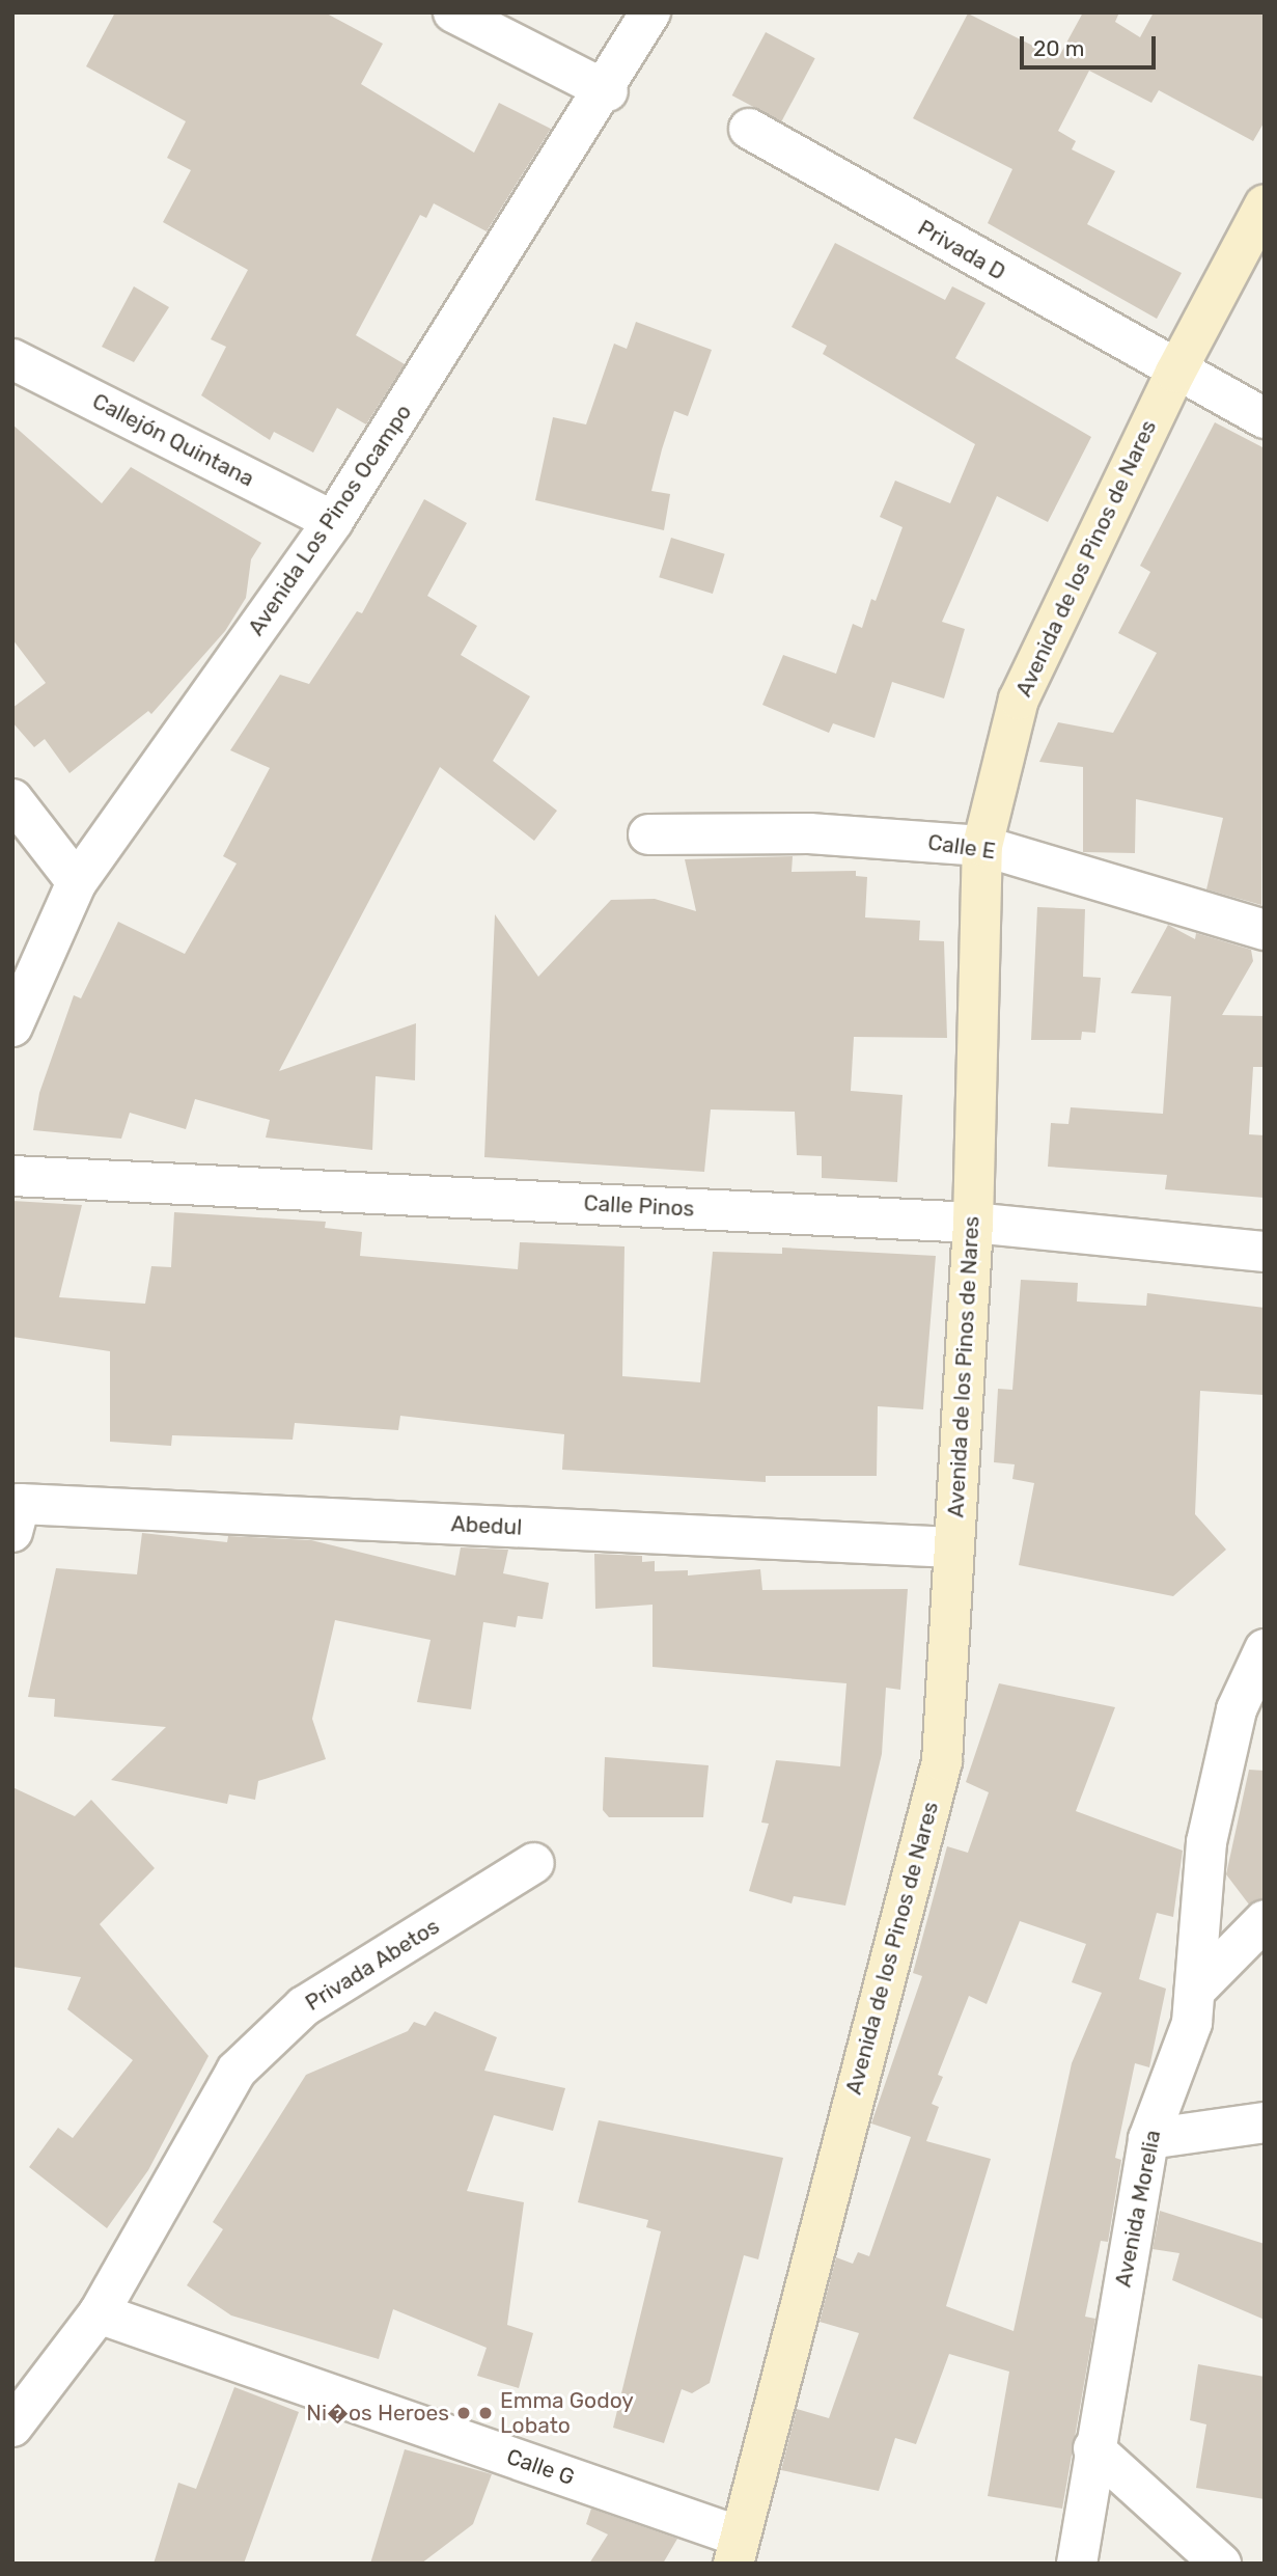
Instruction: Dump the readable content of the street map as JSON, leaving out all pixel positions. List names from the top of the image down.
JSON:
{
  "streets": {
    "street": [
      "Privada D",
      "Callejón Quintana",
      "Avenida Los Pinos Ocampo",
      "Avenida de los Pinos de Nares",
      "Calle E",
      "Calle Pinos",
      "Abedul",
      "Privada Abetos",
      "Avenida Morelia",
      "Calle G"
    ]
  },
  "crossings": [
    ["Privada D", "Avenida de los Pinos de Nares"],
    ["Callejón Quintana", "Avenida Los Pinos Ocampo"],
    ["Avenida de los Pinos de Nares", "Calle E"],
    ["Avenida de los Pinos de Nares", "Calle Pinos"],
    ["Avenida de los Pinos de Nares", "Abedul"],
    ["Avenida de los Pinos de Nares", "Calle G"],
    ["Privada Abetos", "Calle G"]
  ],
  "places": ["Ni�os Heroes", "Emma Godoy Lobato"],
  "scale_bar": "20 m"
}
